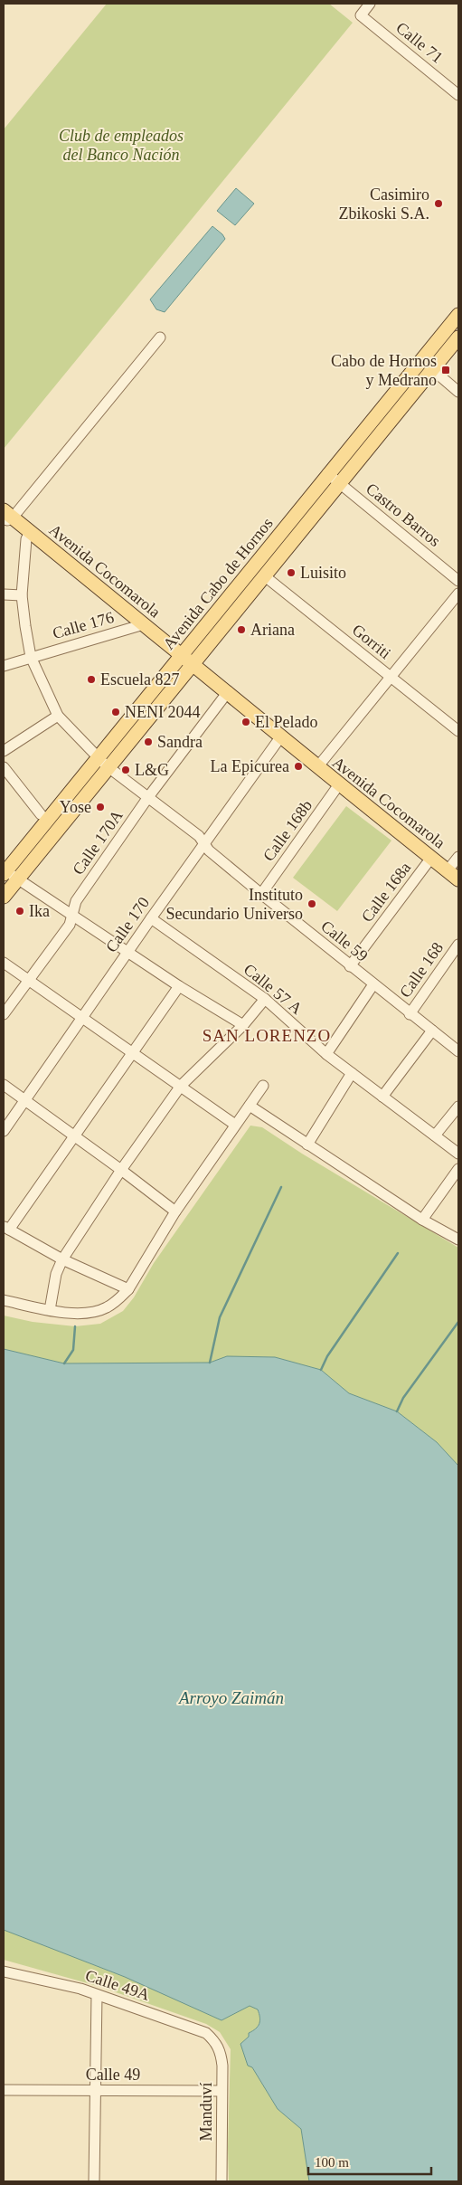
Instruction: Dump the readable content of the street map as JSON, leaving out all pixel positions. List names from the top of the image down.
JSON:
{
  "streets": {
    "main road": ["Avenida Cocomarola", "Avenida Cabo de Hornos"],
    "street": [
      "Calle 71",
      "Castro Barros",
      "Calle 176",
      "Gorriti",
      "Calle 168b",
      "Calle 170A",
      "Calle 168a",
      "Calle 170",
      "Calle 59",
      "Calle 168",
      "Calle 57 A",
      "Calle 49A",
      "Calle 49",
      "Manduví"
    ]
  },
  "crossings": [
    ["Castro Barros", "Avenida Cabo de Hornos"],
    ["Avenida Cocomarola", "Avenida Cabo de Hornos"],
    ["Avenida Cocomarola", "Calle 176"],
    ["Avenida Cocomarola", "Calle 168b"],
    ["Avenida Cocomarola", "Calle 170A"],
    ["Avenida Cocomarola", "Calle 168a"],
    ["Avenida Cocomarola", "Calle 170"],
    ["Avenida Cocomarola", "Calle 59"],
    ["Avenida Cabo de Hornos", "Gorriti"],
    ["Avenida Cabo de Hornos", "Calle 59"],
    ["Calle 176", "Calle 59"],
    ["Calle 168b", "Calle 59"],
    ["Calle 170A", "Calle 59"],
    ["Calle 168a", "Calle 59"],
    ["Calle 170", "Calle 59"],
    ["Calle 170", "Calle 57 A"],
    ["Calle 59", "Calle 168"],
    ["Calle 49A", "Manduví"],
    ["Calle 49", "Manduví"]
  ],
  "districts": ["SAN LORENZO"],
  "water": ["Arroyo Zaimán"],
  "parks": ["Club de empleados del Banco Nación"],
  "places": {
    "other": [
      "Casimiro Zbikoski S.A.",
      "Luisito",
      "Ariana",
      "Escuela 827",
      "NENI 2044",
      "El Pelado",
      "Sandra",
      "La Epicurea",
      "L&G",
      "Yose",
      "Instituto Secundario Universo",
      "Ika"
    ],
    "transit": ["Cabo de Hornos y Medrano"]
  },
  "scale_bar": "100 m"
}
